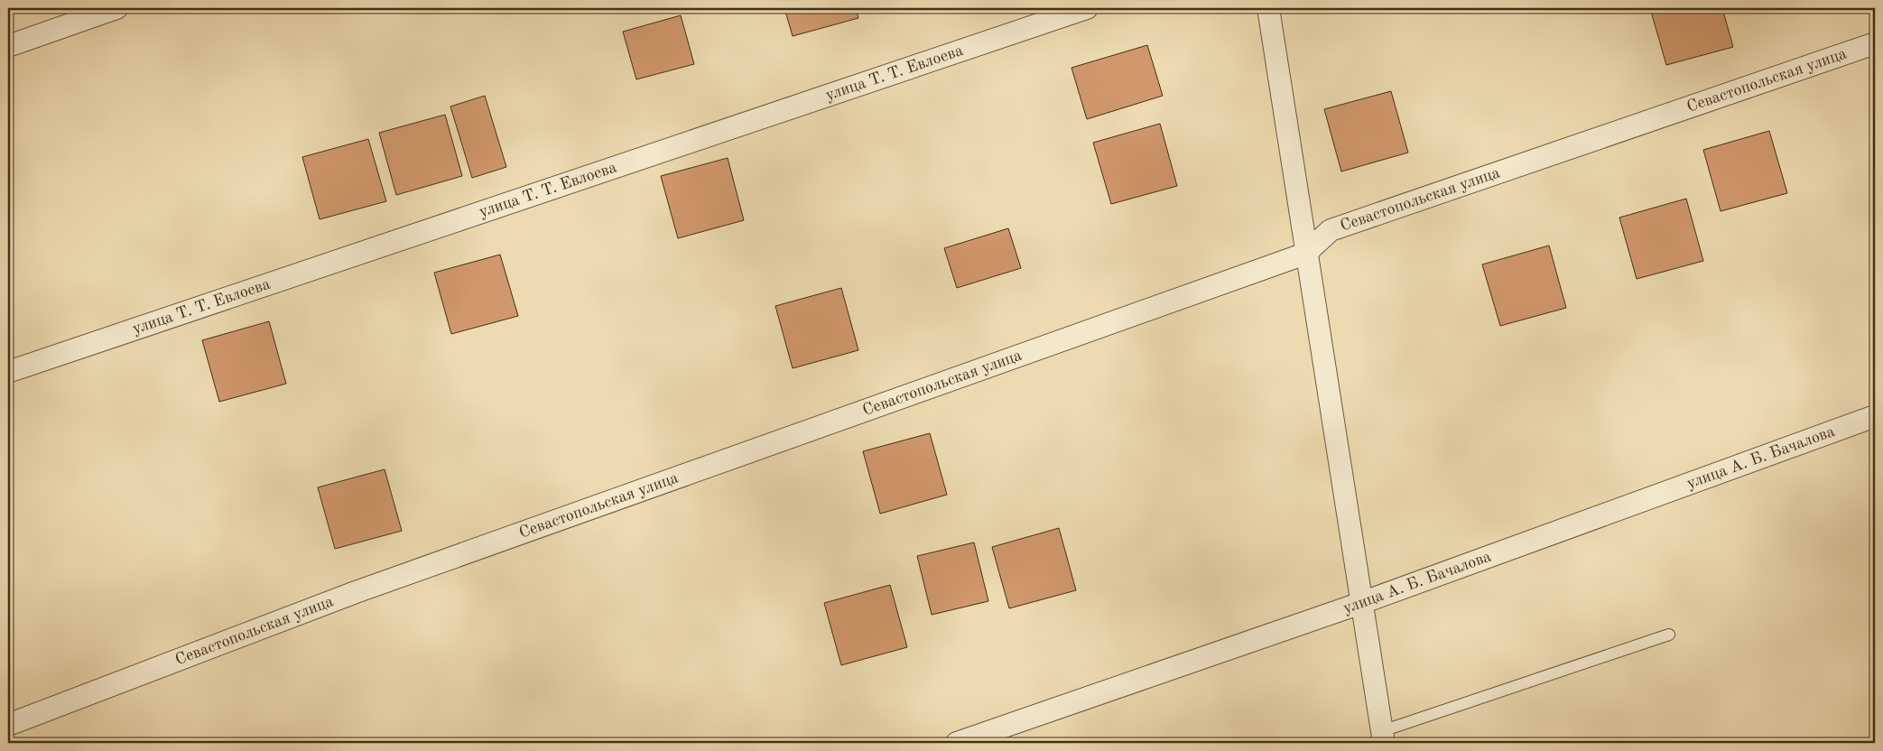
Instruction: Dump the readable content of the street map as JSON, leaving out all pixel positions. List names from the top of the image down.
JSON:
{
  "streets": {
    "street": ["улица Т. Т. Евлоева", "Севастопольская улица", "улица А. Б. Бачалова"]
  }
}
